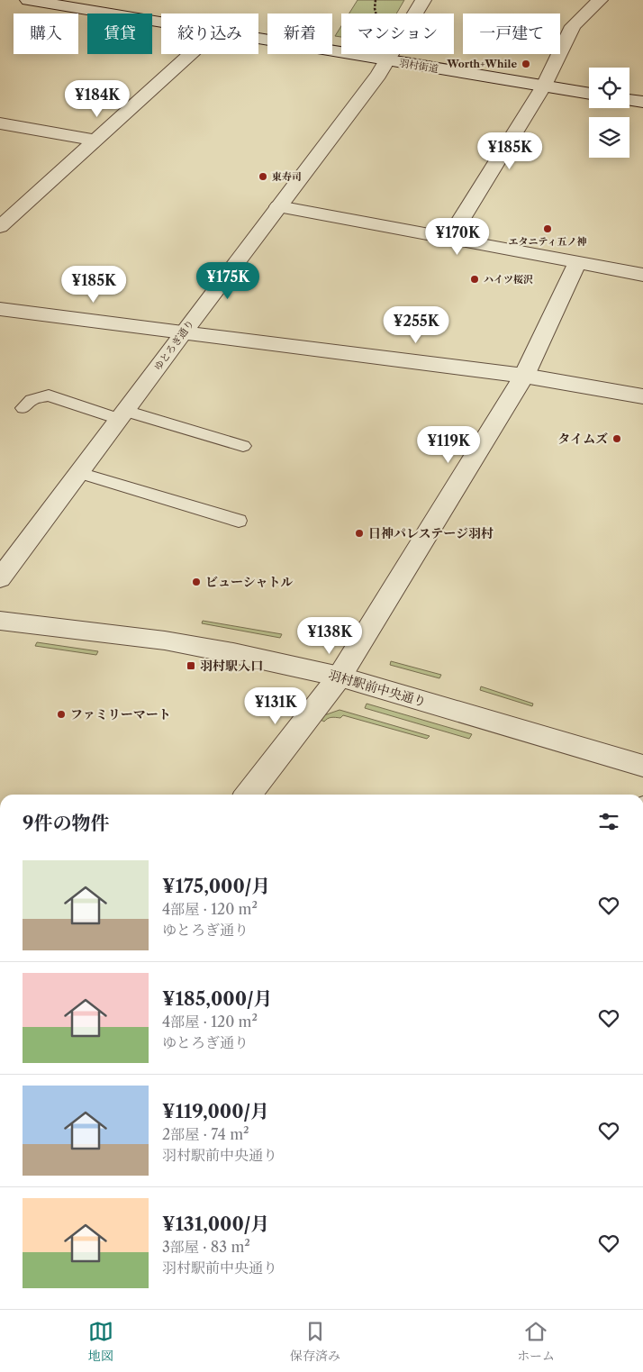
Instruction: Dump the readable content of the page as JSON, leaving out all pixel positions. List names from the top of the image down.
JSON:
{
  "streets": {
    "street": ["羽村街道", "ゆとろぎ通り", "羽村駅前中央通り"]
  },
  "crossings": [
    ["羽村街道", "ゆとろぎ通り"]
  ],
  "places": {
    "other": [
      "Worth+While",
      "東寿司",
      "エタニティ五ノ神",
      "ハイツ桜沢",
      "タイムズ",
      "日神パレステージ羽村",
      "ビューシャトル",
      "ファミリーマート"
    ],
    "transit": ["羽村駅入口"]
  },
  "page": {
    "chip": [
      "購入",
      "賃貸",
      "絞り込み",
      "新着",
      "マンション",
      "一戸建て"
    ],
    "price": [
      "¥184K",
      "¥185K",
      "¥170K",
      "¥175K",
      "¥185K",
      "¥255K",
      "¥119K",
      "¥138K",
      "¥131K"
    ],
    "heading": "9件の物件",
    "list": [
      {
        "name": "¥175,000/月",
        "note": "4部屋 · 120 m² · ゆとろぎ通り"
      },
      {
        "name": "¥185,000/月",
        "note": "4部屋 · 120 m² · ゆとろぎ通り"
      },
      {
        "name": "¥119,000/月",
        "note": "2部屋 · 74 m² · 羽村駅前中央通り"
      },
      {
        "name": "¥131,000/月",
        "note": "3部屋 · 83 m² · 羽村駅前中央通り"
      }
    ],
    "tabs": ["地図", "保存済み", "ホーム"]
  }
}
